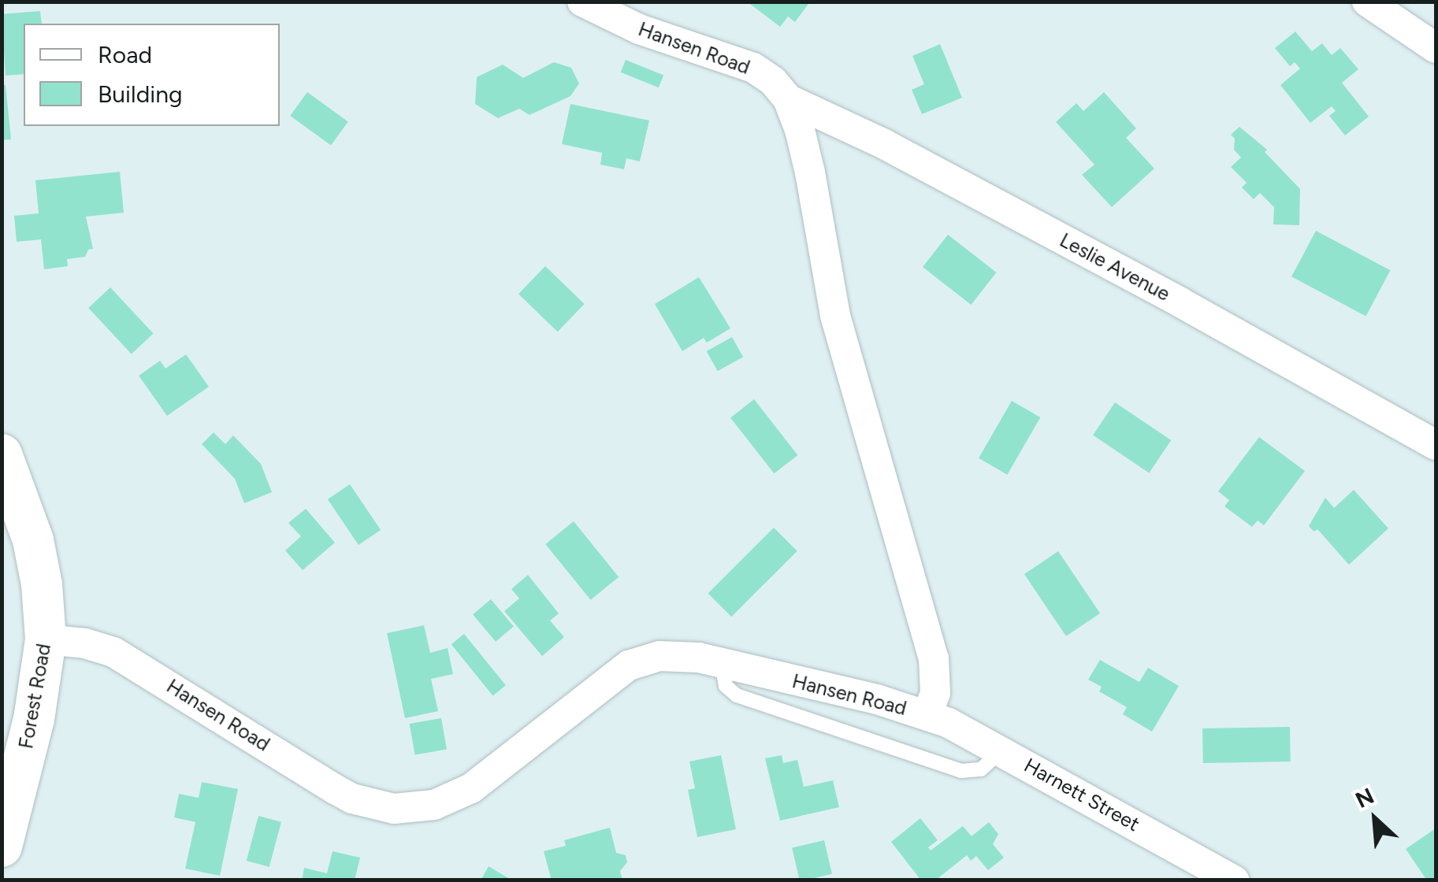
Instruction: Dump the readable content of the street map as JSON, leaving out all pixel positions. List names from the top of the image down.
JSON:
{
  "streets": {
    "main road": ["Forest Road"],
    "street": ["Hansen Road", "Leslie Avenue", "Harnett Street"]
  },
  "crossings": [
    ["Hansen Road", "Leslie Avenue"],
    ["Hansen Road", "Forest Road"],
    ["Hansen Road", "Harnett Street"]
  ],
  "legend": ["Road", "Building"],
  "north": "top left"
}
